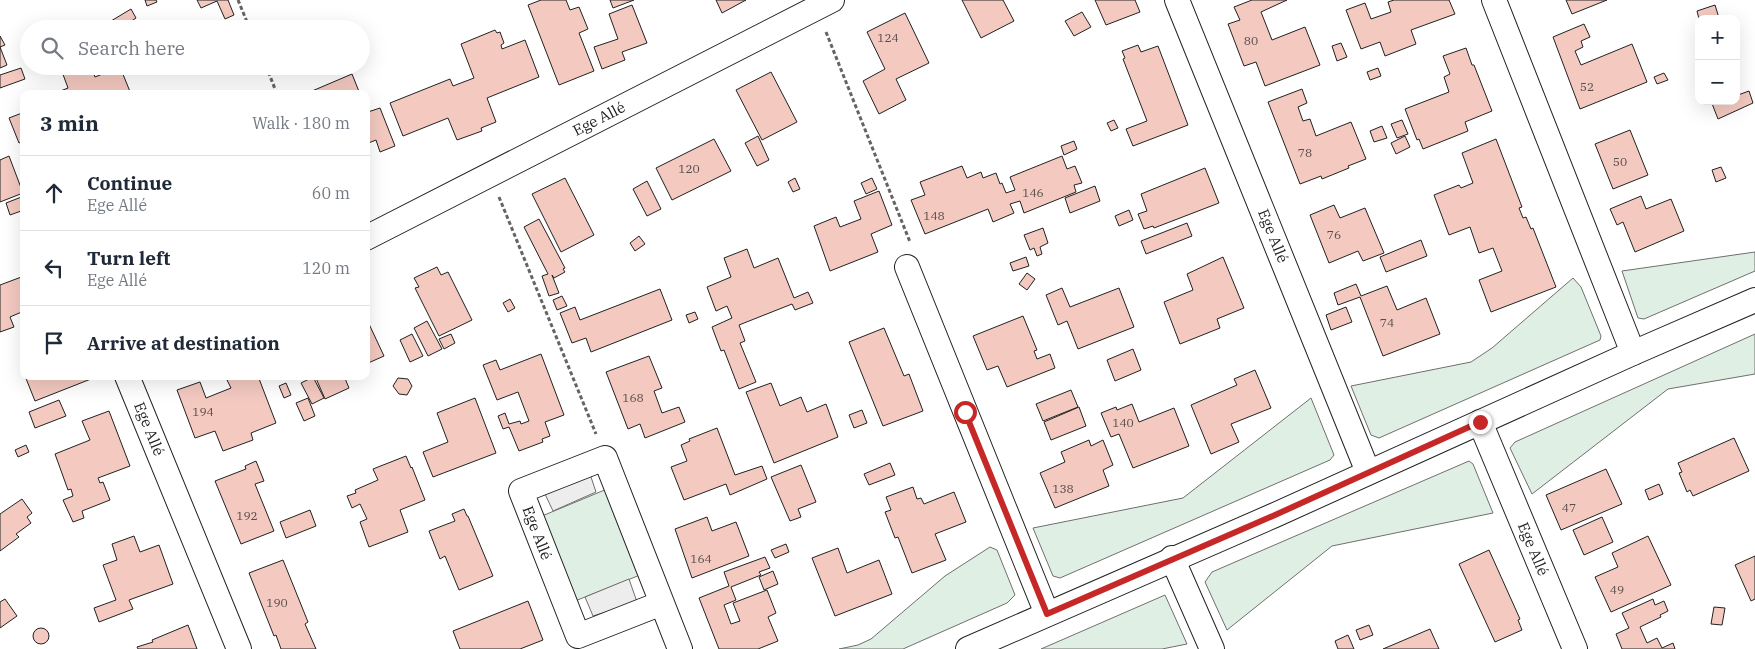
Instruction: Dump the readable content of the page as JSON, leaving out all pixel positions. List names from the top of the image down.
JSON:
{
  "streets": {
    "street": ["Ege Allé"]
  },
  "house_numbers": [
    "124",
    "80",
    "52",
    "78",
    "50",
    "120",
    "146",
    "148",
    "76",
    "74",
    "168",
    "194",
    "140",
    "138",
    "47",
    "192",
    "164",
    "49",
    "190"
  ],
  "page": {
    "map_buttons": ["+", "−"],
    "search": "Search here",
    "heading": ["3 min", "Walk · 180 m"],
    "list": [
      ["Continue", "Ege Allé", "60 m"],
      ["Turn left", "Ege Allé", "120 m"],
      "Arrive at destination"
    ]
  }
}
